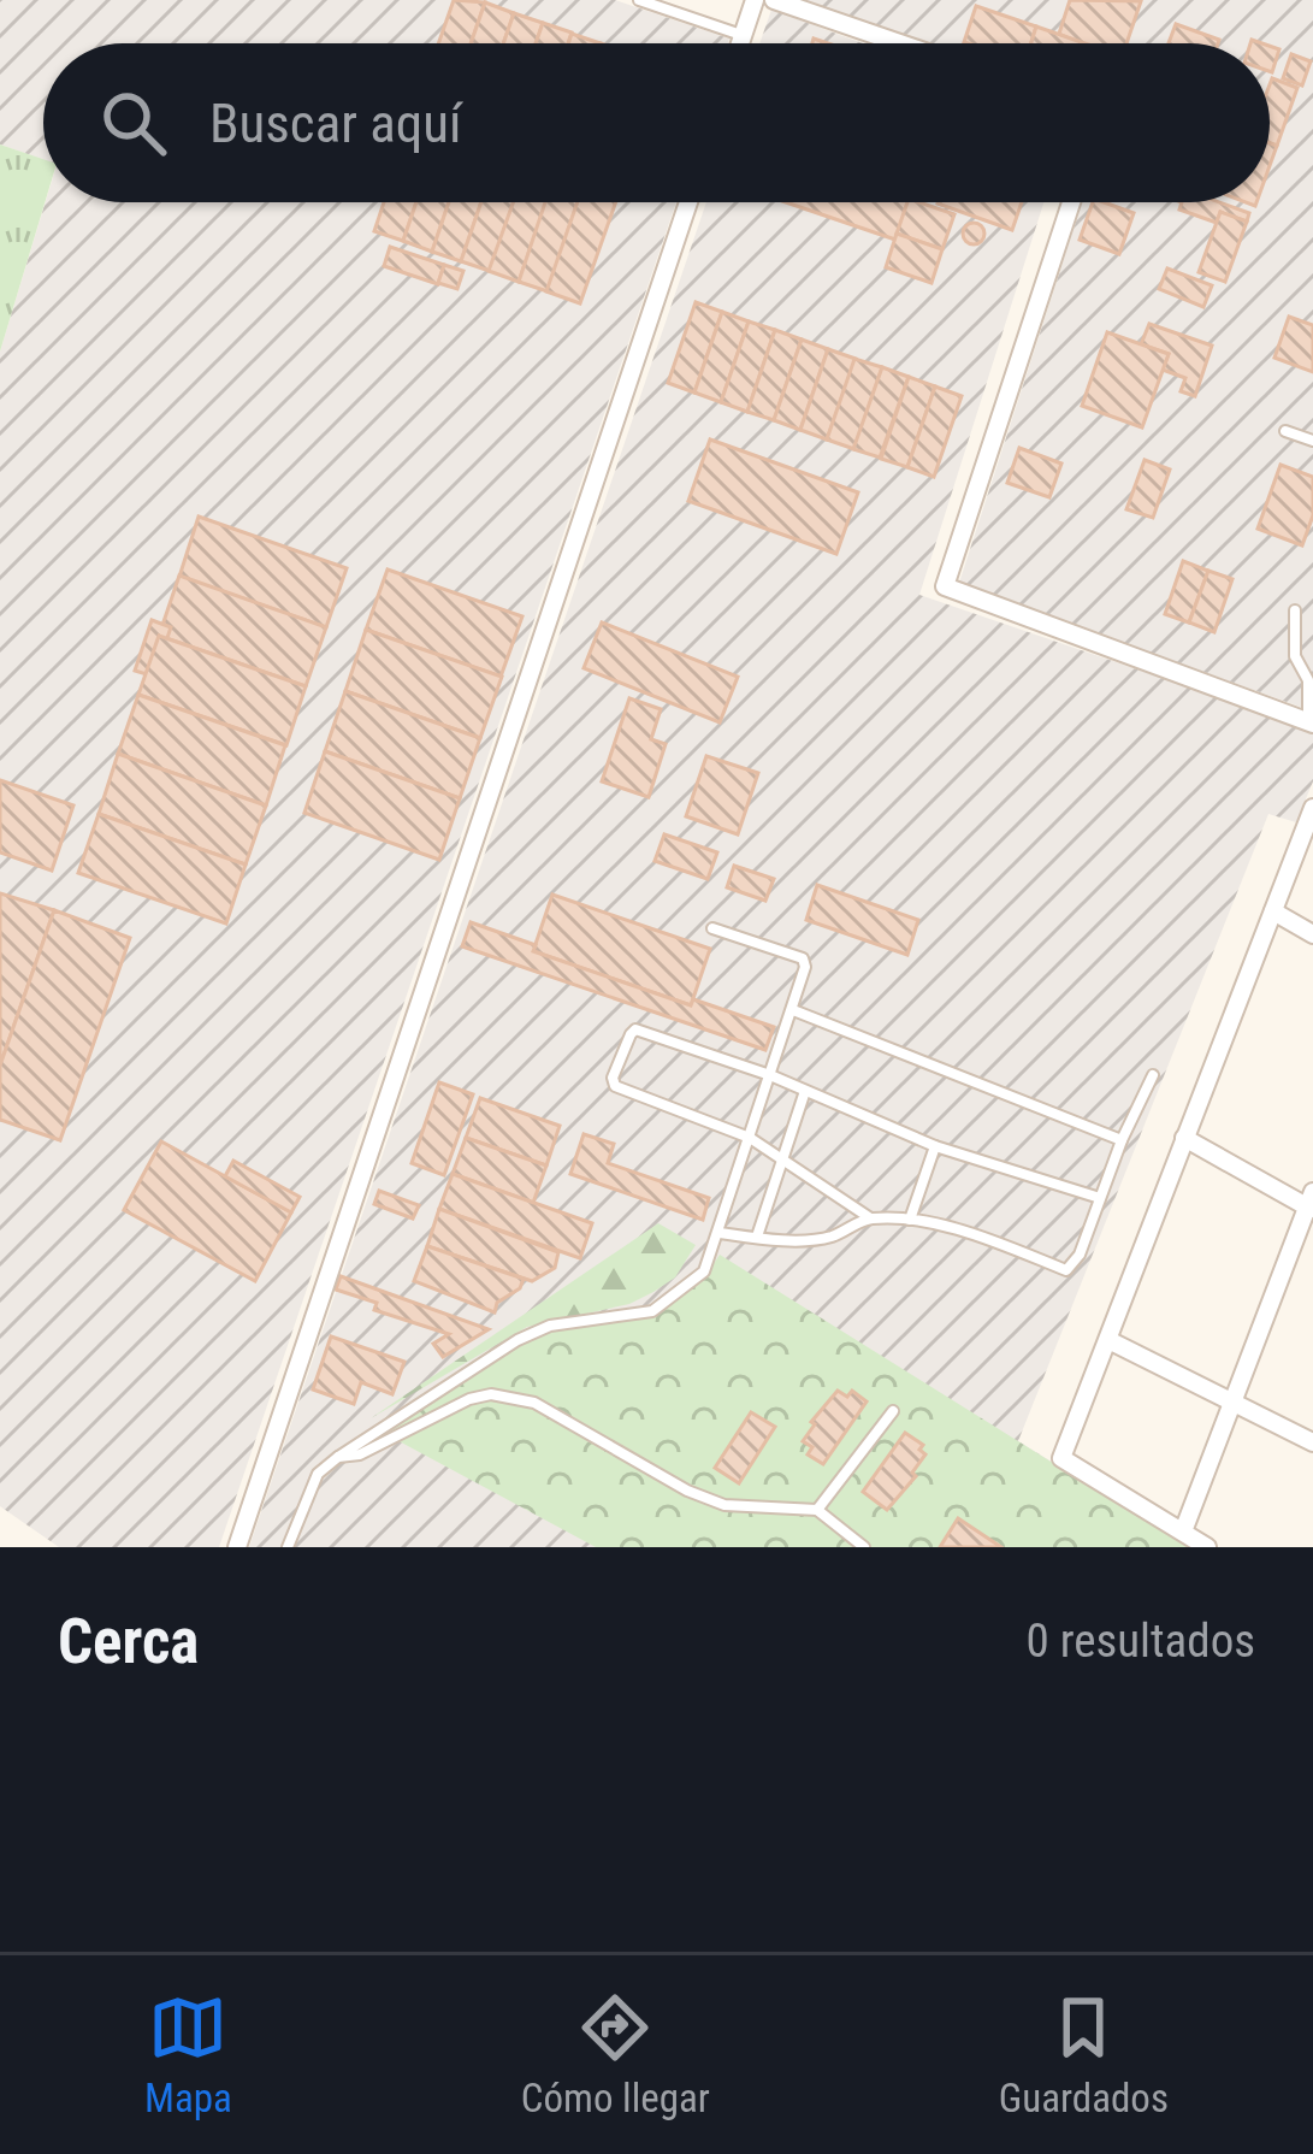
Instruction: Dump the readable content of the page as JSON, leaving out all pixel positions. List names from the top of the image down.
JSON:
{
  "page": {
    "search": "Buscar aquí",
    "heading": ["Cerca", "0 resultados"],
    "nav": ["Mapa", "Cómo llegar", "Guardados"]
  }
}
